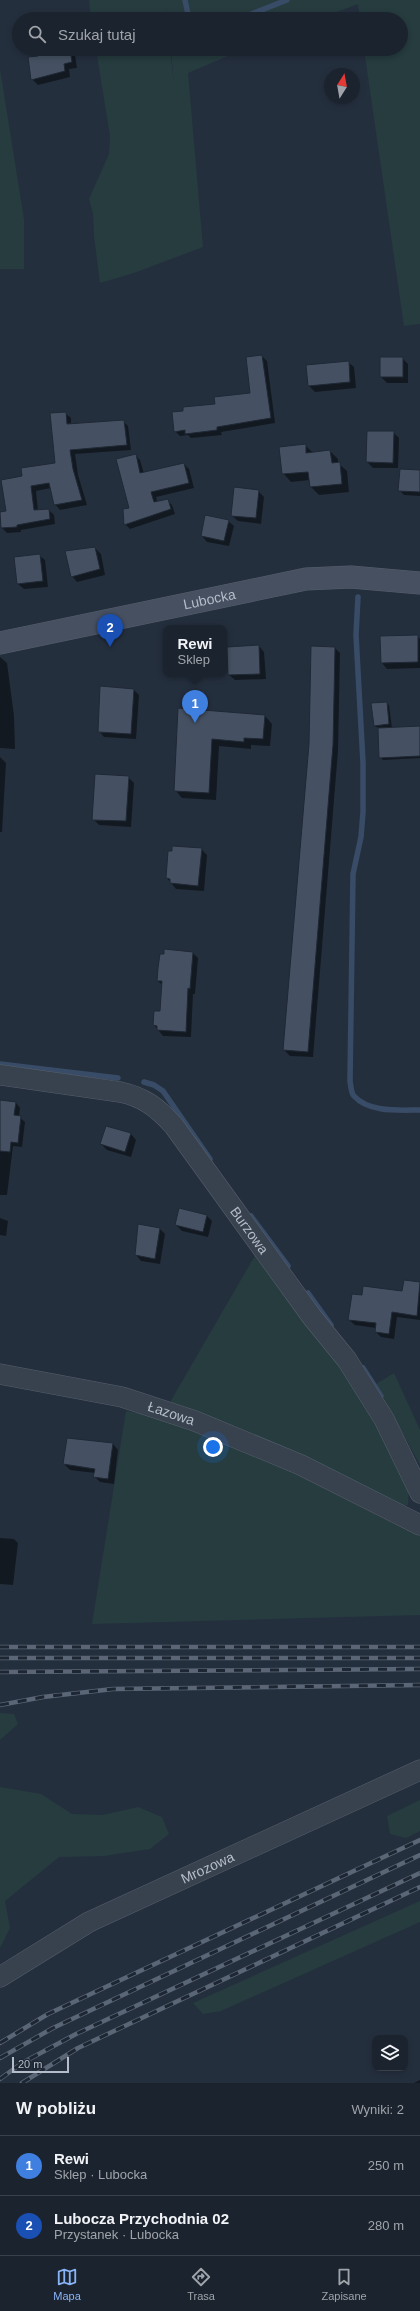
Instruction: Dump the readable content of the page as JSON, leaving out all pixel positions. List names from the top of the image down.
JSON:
{
  "streets": {
    "street": [
      "Lubocka",
      "Burzowa",
      "Łazowa",
      "Mrozowa"
    ]
  },
  "scale_bar": "20 m",
  "north": "top",
  "page": {
    "search": "Szukaj tutaj",
    "pins": ["2", "1"],
    "popup": ["Rewi", "Sklep"],
    "scale": "20 m",
    "heading": ["W pobliżu", "Wyniki: 2"],
    "list": [
      {
        "mark": "1",
        "name": "Rewi",
        "note": "Sklep · Lubocka",
        "value": "250 m"
      },
      {
        "mark": "2",
        "name": "Lubocza Przychodnia 02",
        "note": "Przystanek · Lubocka",
        "value": "280 m"
      }
    ],
    "nav": ["Mapa", "Trasa", "Zapisane"]
  }
}
